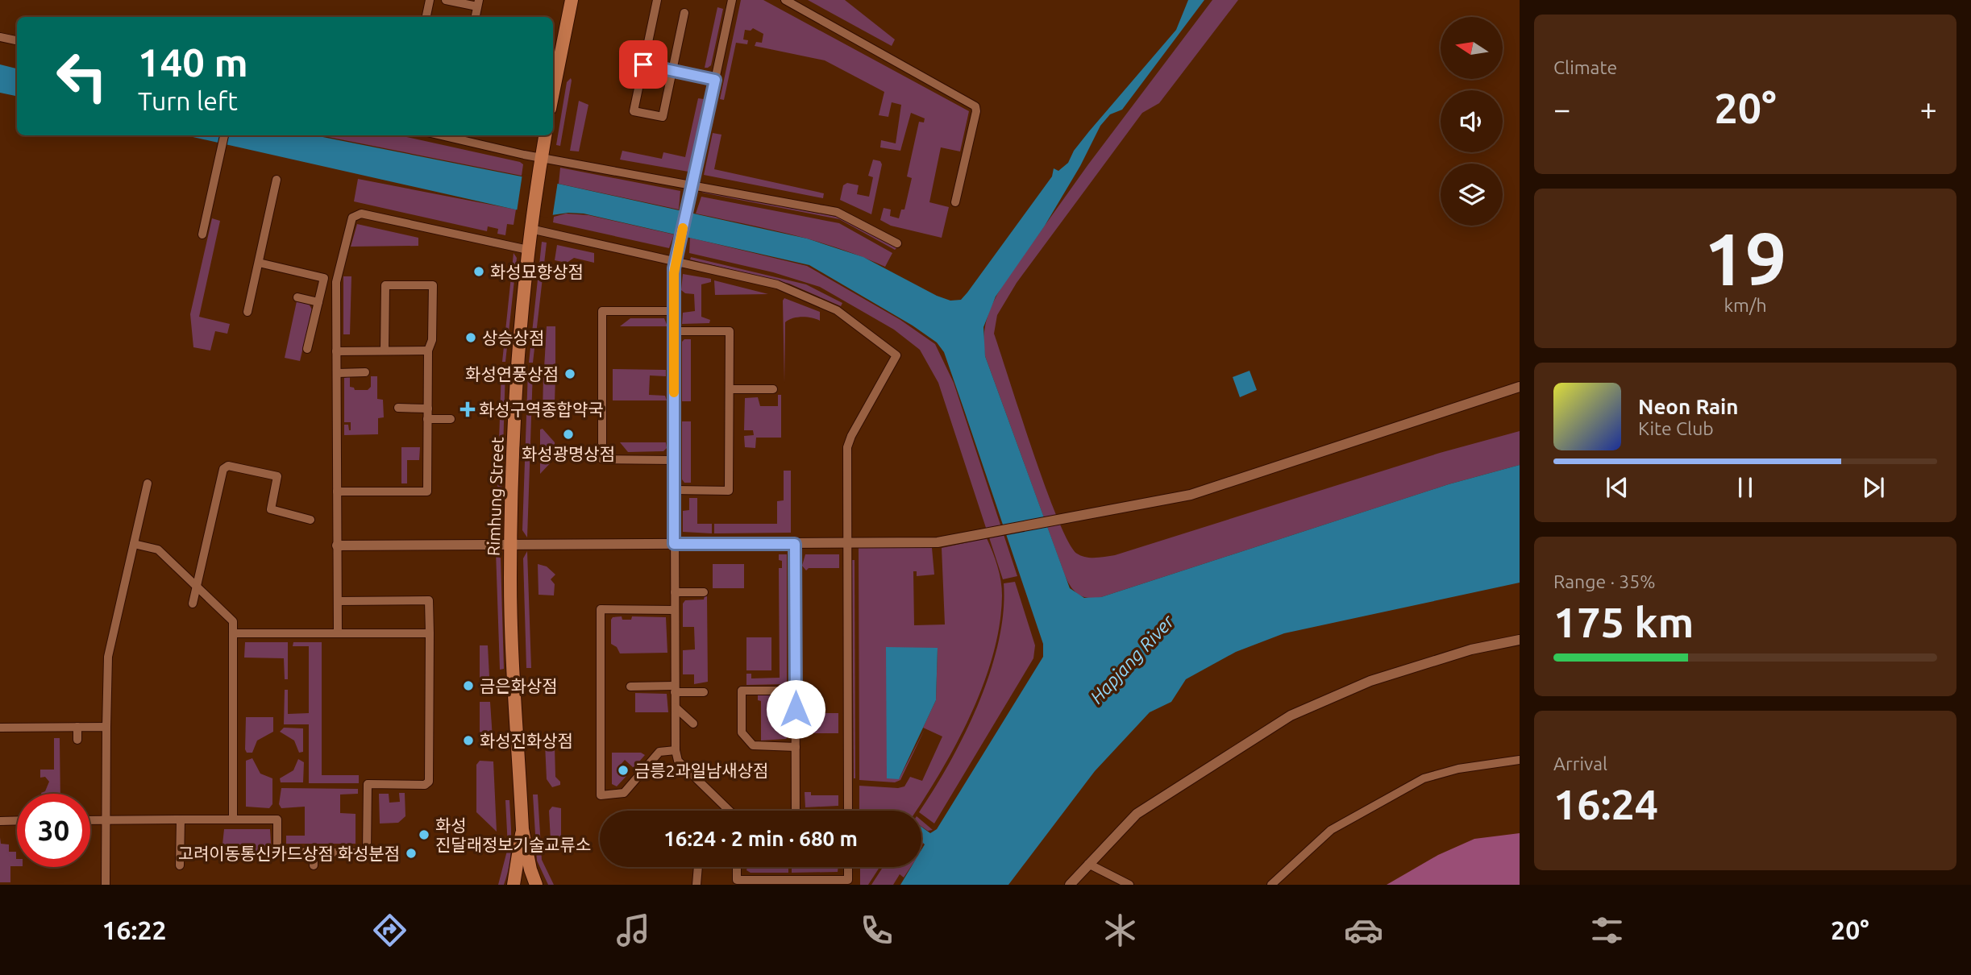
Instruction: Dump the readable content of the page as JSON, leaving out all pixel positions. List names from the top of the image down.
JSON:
{
  "streets": {
    "main road": ["Rimhung Street"]
  },
  "water": ["Hapjang River"],
  "places": {
    "other": [
      "화성묘향상점",
      "상승상점",
      "화성연풍상점",
      "화성광명상점",
      "금은화상점",
      "화성진화상점",
      "금릉2과일남새상점",
      "화성 진달래정보기술교류소",
      "고려이동통신카드상점 화성분점"
    ],
    "health": ["화성구역종합약국"]
  },
  "north": "left",
  "page": {
    "tile": [
      "Climate",
      ["19", "km/h"],
      ["Range · 35%", "175 km"],
      ["Arrival", "16:24"]
    ],
    "turn": ["140 m", "Turn left"],
    "heat": ["−", "20°", "+"],
    "song": ["Neon Rain", "Kite Club"],
    "limit": "30",
    "trip": "16:24 · 2 min · 680 m",
    "tabs": ["16:22", "20°"]
  }
}
